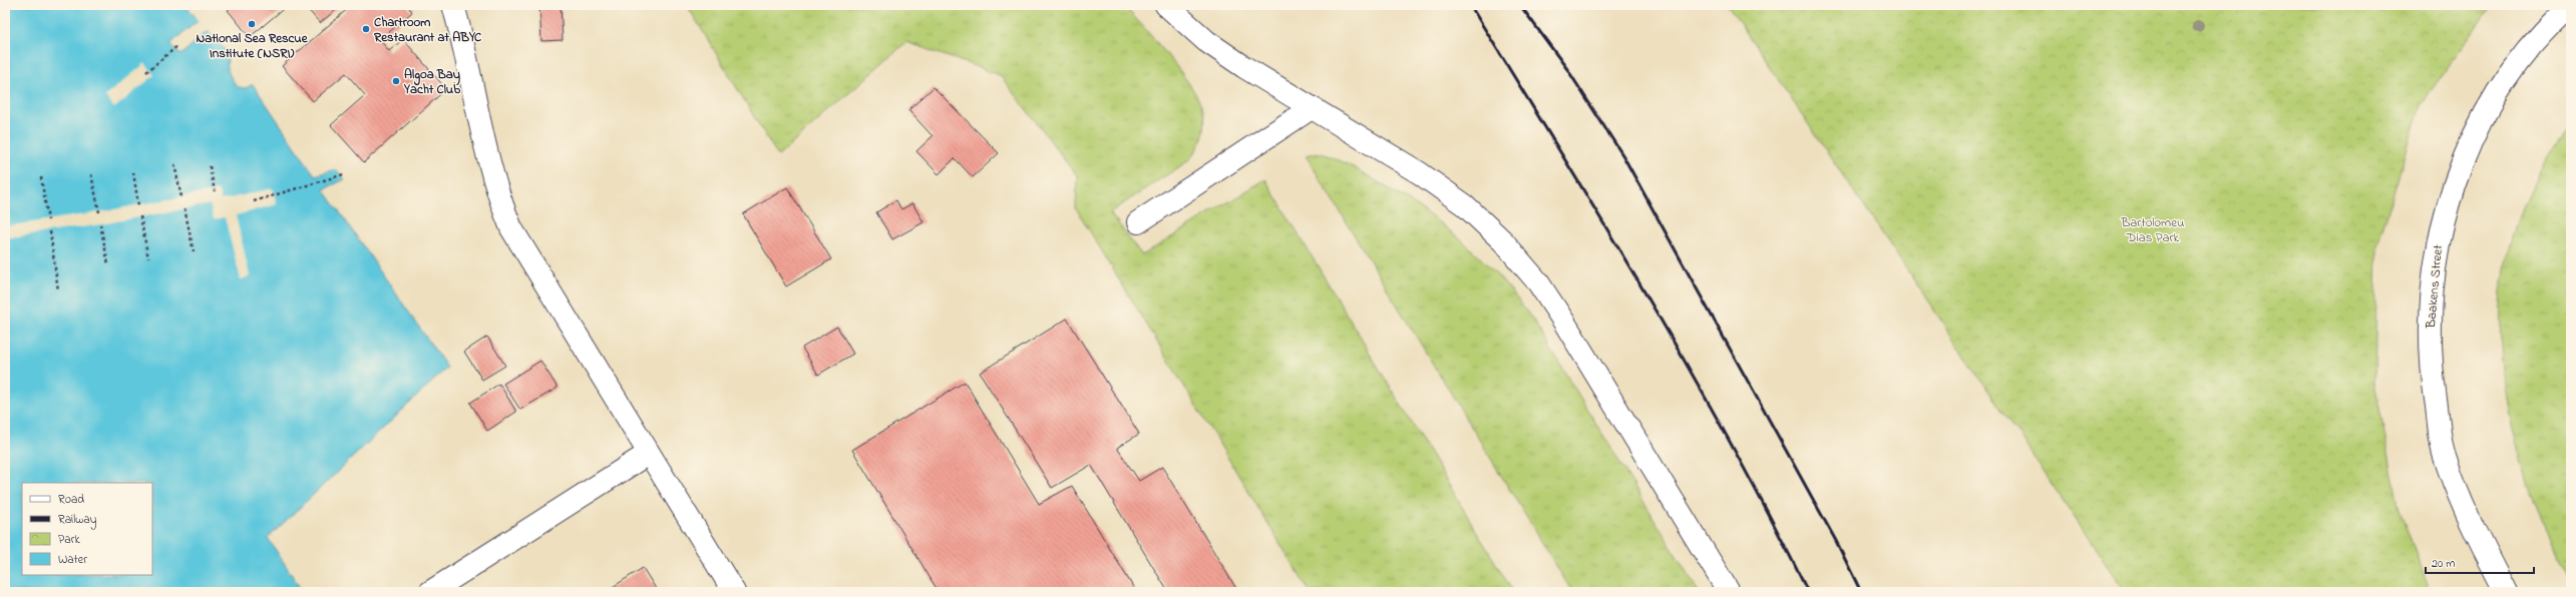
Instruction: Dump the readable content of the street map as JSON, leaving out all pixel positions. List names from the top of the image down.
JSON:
{
  "streets": {
    "street": ["Baakens Street"]
  },
  "parks": ["Bartolomeu Dias Park"],
  "places": ["National Sea Rescue Institute (NSRI)", "Chartroom Restaurant at ABYC", "Algoa Bay Yacht Club"],
  "legend": [
    "Road",
    "Railway",
    "Park",
    "Water"
  ],
  "scale_bar": "20 m"
}
